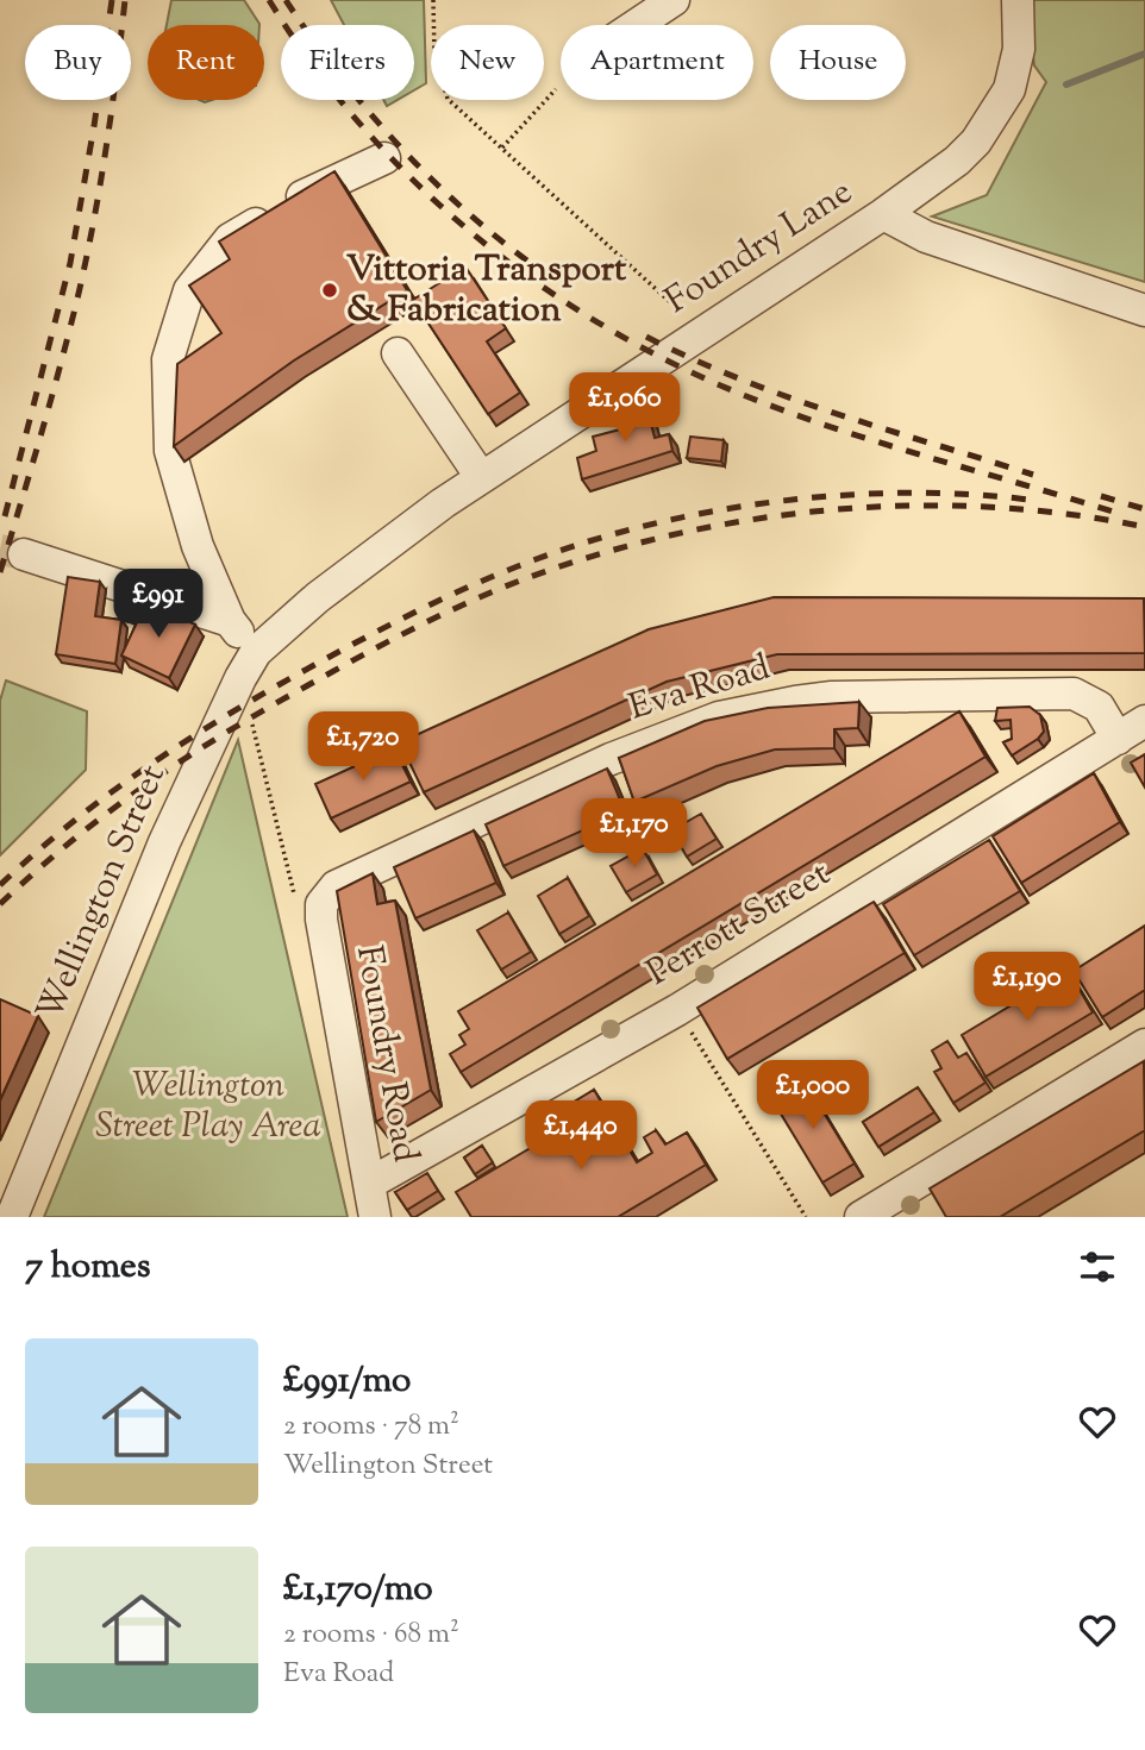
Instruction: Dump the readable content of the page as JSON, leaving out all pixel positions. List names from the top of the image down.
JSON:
{
  "streets": {
    "street": [
      "Foundry Lane",
      "Eva Road",
      "Wellington Street",
      "Perrott Street",
      "Foundry Road"
    ]
  },
  "crossings": [
    ["Foundry Lane", "Wellington Street"],
    ["Eva Road", "Perrott Street"],
    ["Eva Road", "Foundry Road"],
    ["Perrott Street", "Foundry Road"]
  ],
  "parks": ["Wellington Street Play Area"],
  "places": ["Vittoria Transport & Fabrication"],
  "page": {
    "chip": [
      "Buy",
      "Rent",
      "Filters",
      "New",
      "Apartment",
      "House"
    ],
    "price": [
      "£1,060",
      "£991",
      "£1,720",
      "£1,170",
      "£1,190",
      "£1,000",
      "£1,440"
    ],
    "heading": "7 homes",
    "list": [
      {
        "name": "£991/mo",
        "note": "2 rooms · 78 m² · Wellington Street"
      },
      {
        "name": "£1,170/mo",
        "note": "2 rooms · 68 m² · Eva Road"
      }
    ]
  }
}
